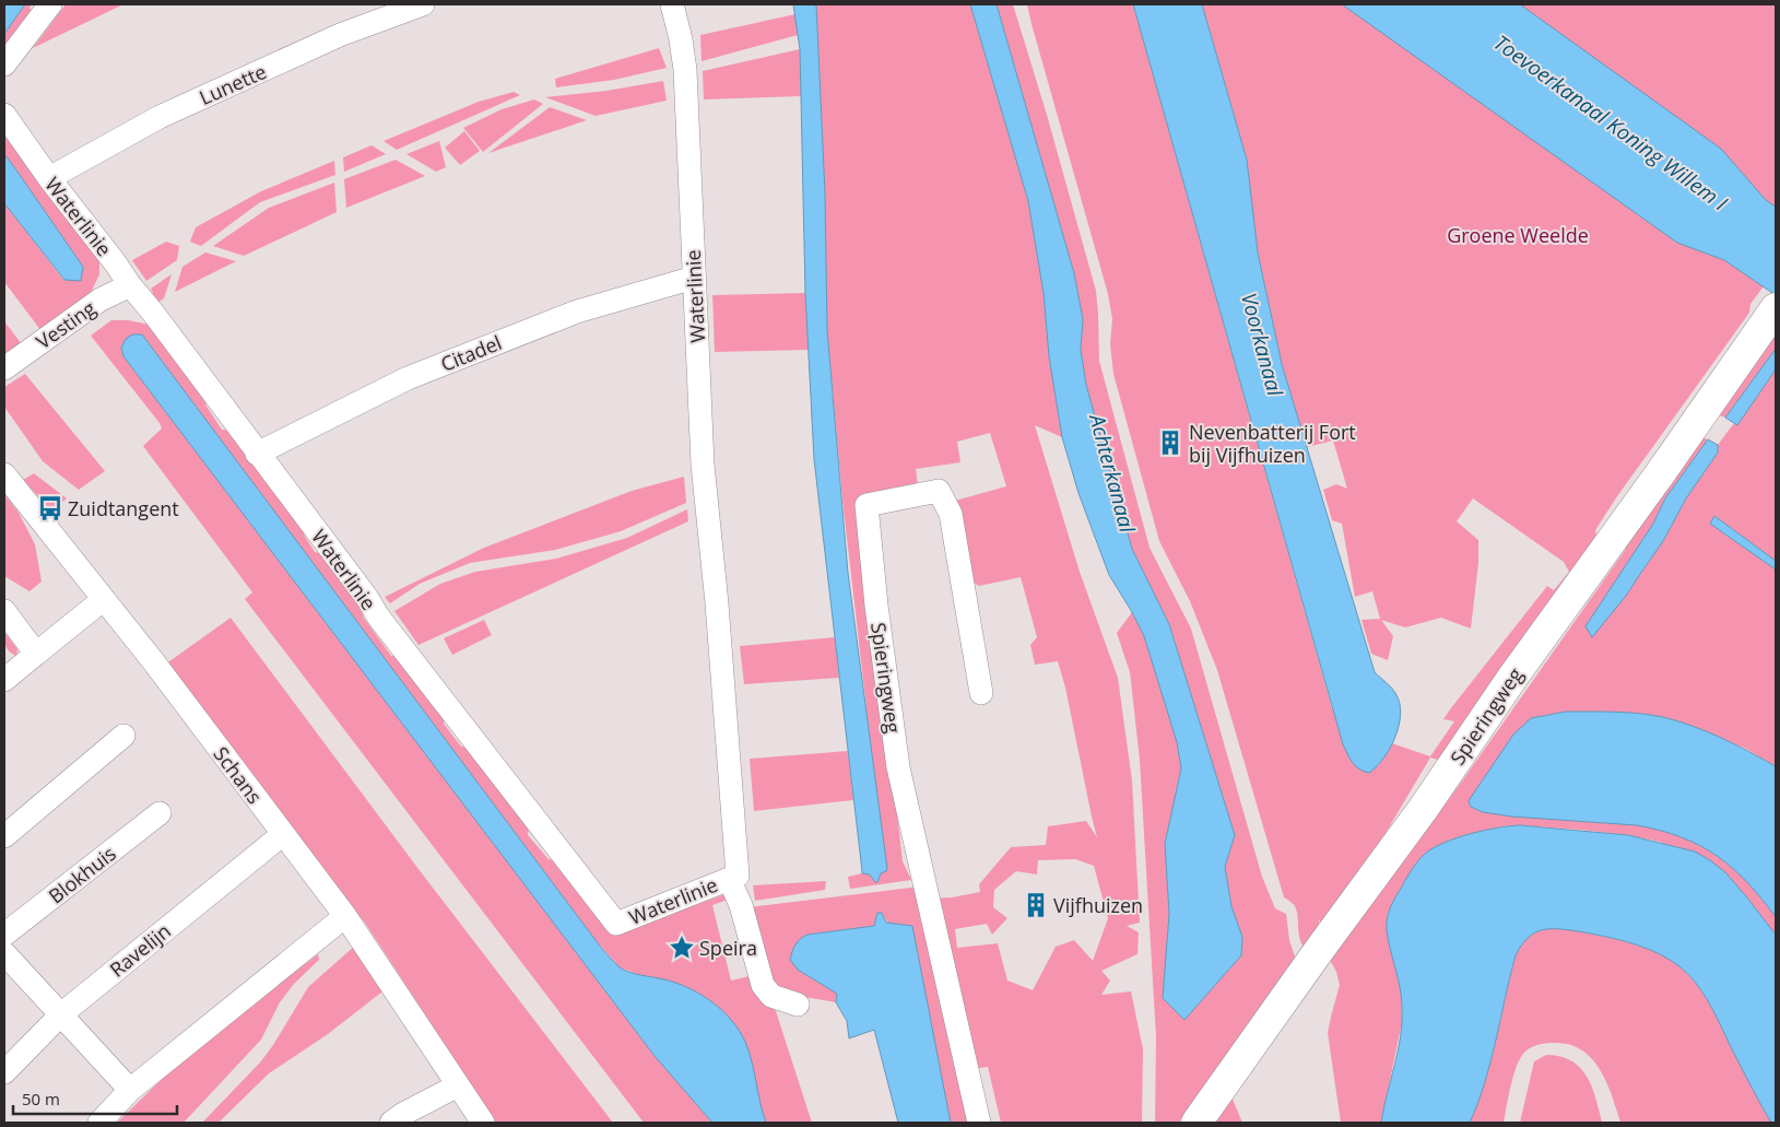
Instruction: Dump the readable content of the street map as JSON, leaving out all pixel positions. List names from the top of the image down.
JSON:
{
  "streets": {
    "street": [
      "Lunette",
      "Waterlinie",
      "Vesting",
      "Citadel",
      "Spieringweg",
      "Schans",
      "Blokhuis",
      "Ravelijn"
    ]
  },
  "crossings": [
    ["Lunette", "Waterlinie"],
    ["Waterlinie", "Vesting"],
    ["Waterlinie", "Citadel"],
    ["Schans", "Ravelijn"]
  ],
  "water": ["Toevoerkanaal Koning Willem I", "Voorkanaal", "Achterkanaal"],
  "parks": ["Groene Weelde"],
  "places": {
    "building": ["Nevenbatterij Fort bij Vijfhuizen", "Vijfhuizen"],
    "bus stop": ["Zuidtangent"],
    "place": ["Speira"]
  },
  "scale_bar": "50 m"
}
